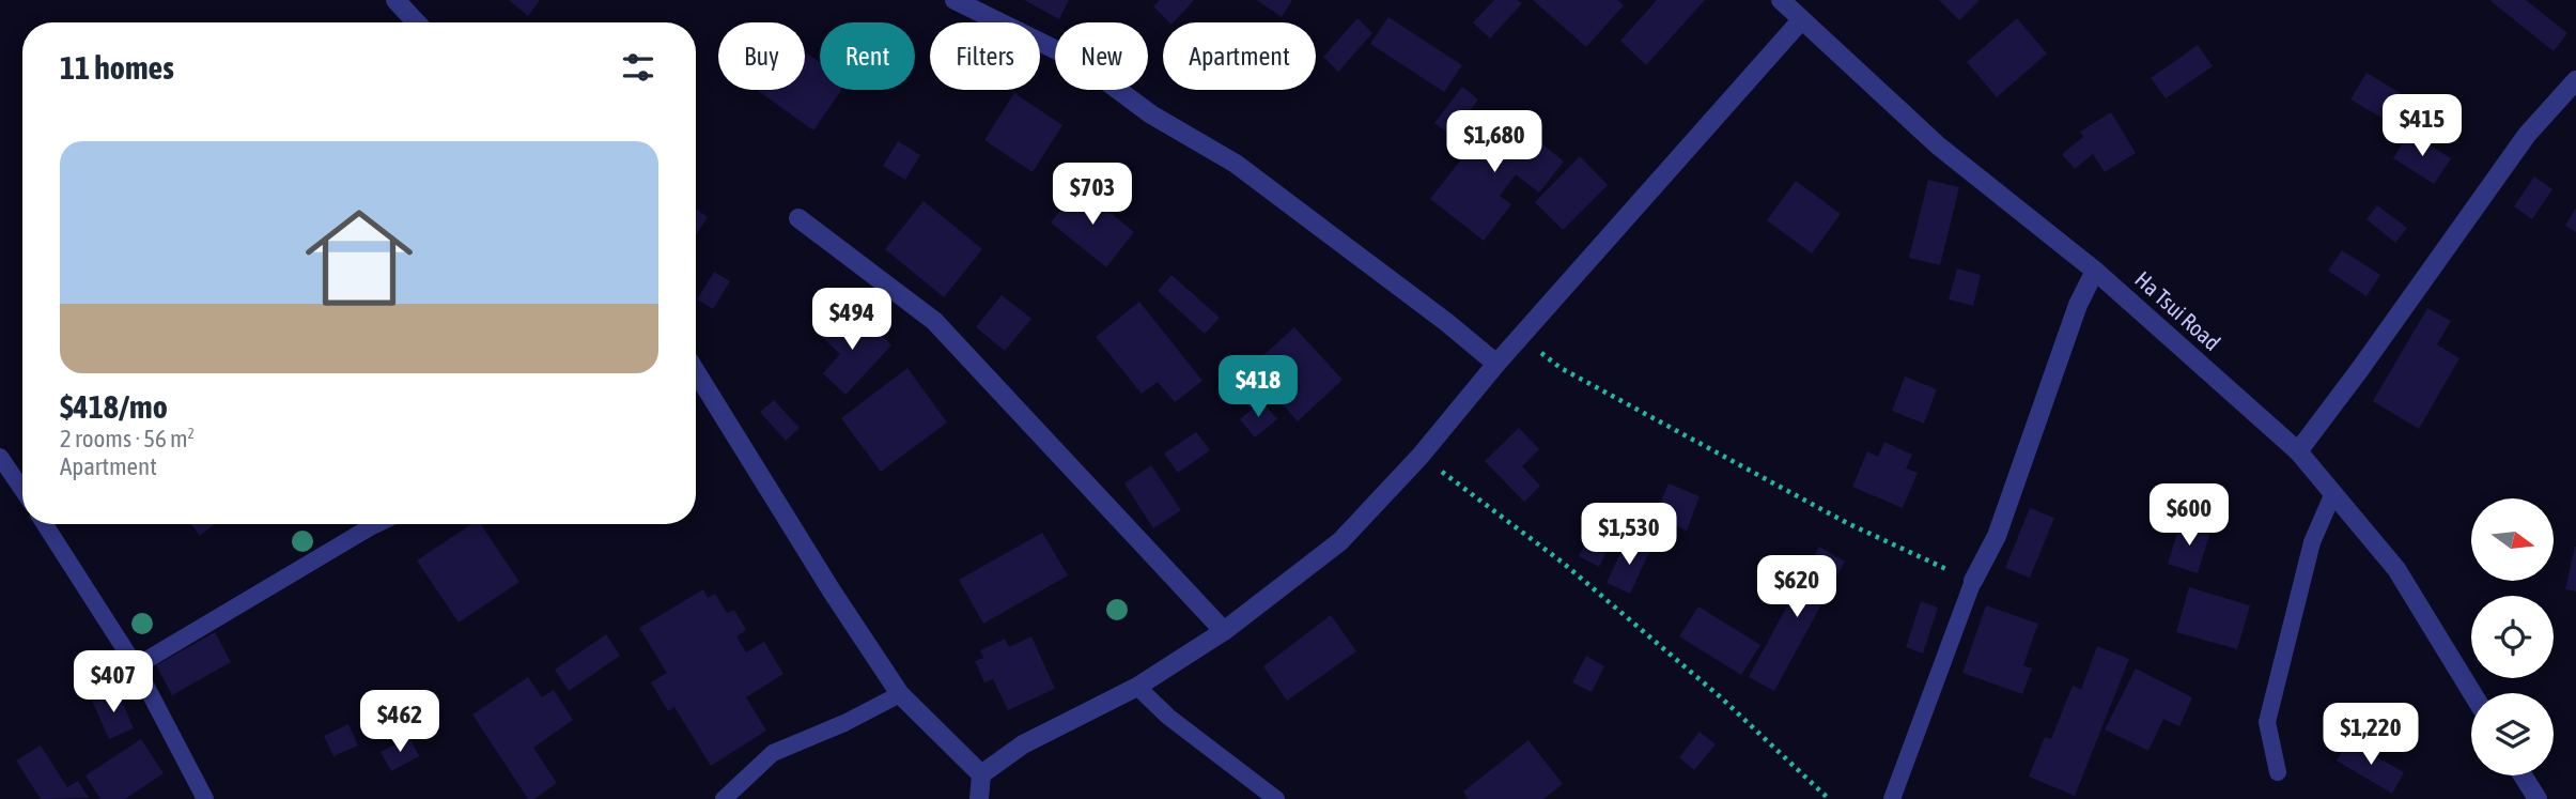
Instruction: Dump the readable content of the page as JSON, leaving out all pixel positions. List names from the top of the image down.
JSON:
{
  "streets": {
    "street": ["Ha Tsui Road"]
  },
  "north": "right",
  "page": {
    "chip": [
      "Buy",
      "Rent",
      "Filters",
      "New",
      "Apartment"
    ],
    "heading": "11 homes",
    "price": [
      "$415",
      "$1,680",
      "$703",
      "$494",
      "$418",
      "$600",
      "$1,530",
      "$620",
      "$407",
      "$462",
      "$1,220"
    ],
    "list": [
      {
        "name": "$418/mo",
        "note": "2 rooms · 56 m² · Apartment"
      }
    ]
  }
}
